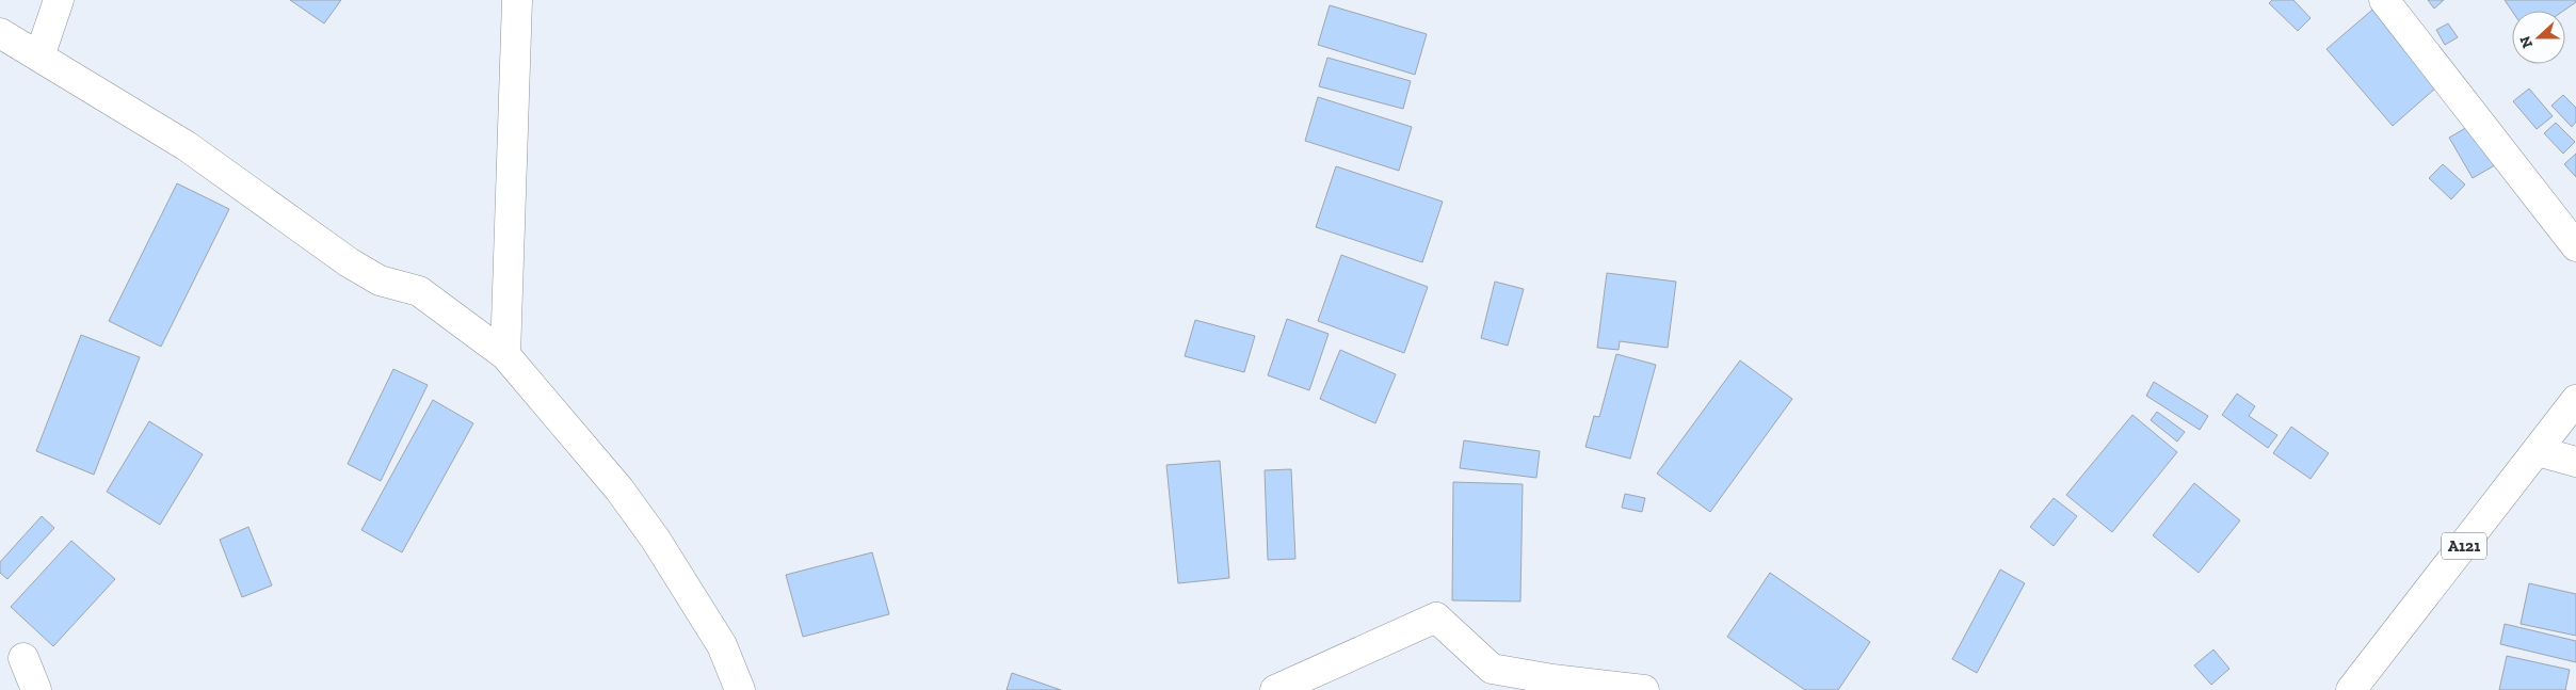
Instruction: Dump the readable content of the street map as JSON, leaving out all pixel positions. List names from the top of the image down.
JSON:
{
  "streets": {
    "street": ["A121"]
  },
  "north": "left"
}
